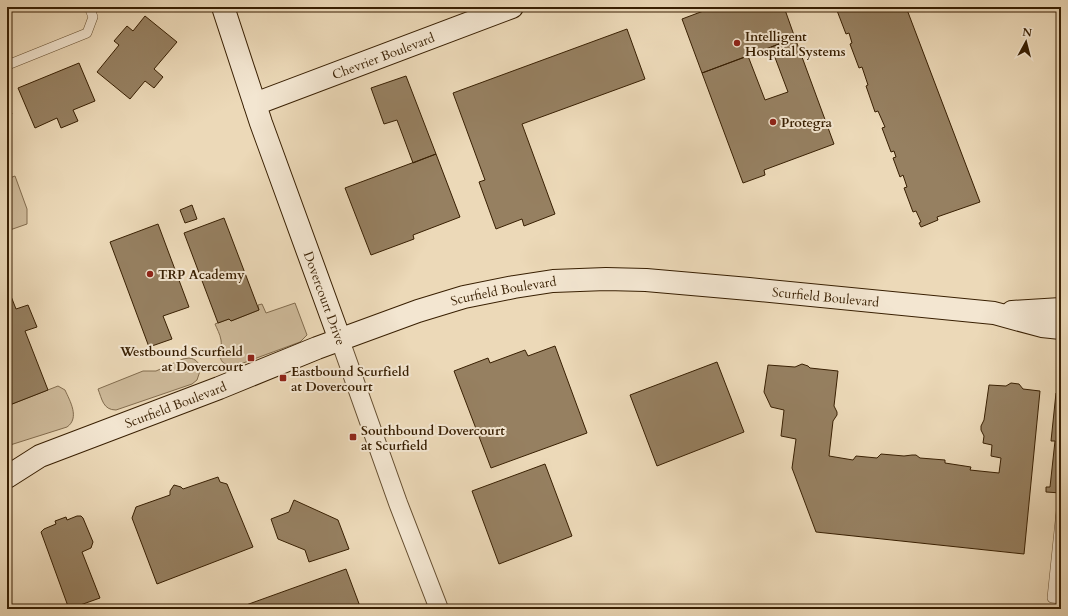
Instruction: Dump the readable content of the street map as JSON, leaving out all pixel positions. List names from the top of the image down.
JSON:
{
  "streets": {
    "street": ["Chevrier Boulevard", "Scurfield Boulevard", "Dovercourt Drive"]
  },
  "crossings": [
    ["Chevrier Boulevard", "Dovercourt Drive"],
    ["Scurfield Boulevard", "Dovercourt Drive"]
  ],
  "places": {
    "other": ["Intelligent Hospital Systems", "Protegra", "TRP Academy"],
    "transit": ["Westbound Scurfield at Dovercourt", "Eastbound Scurfield at Dovercourt", "Southbound Dovercourt at Scurfield"]
  },
  "north": "top"
}
